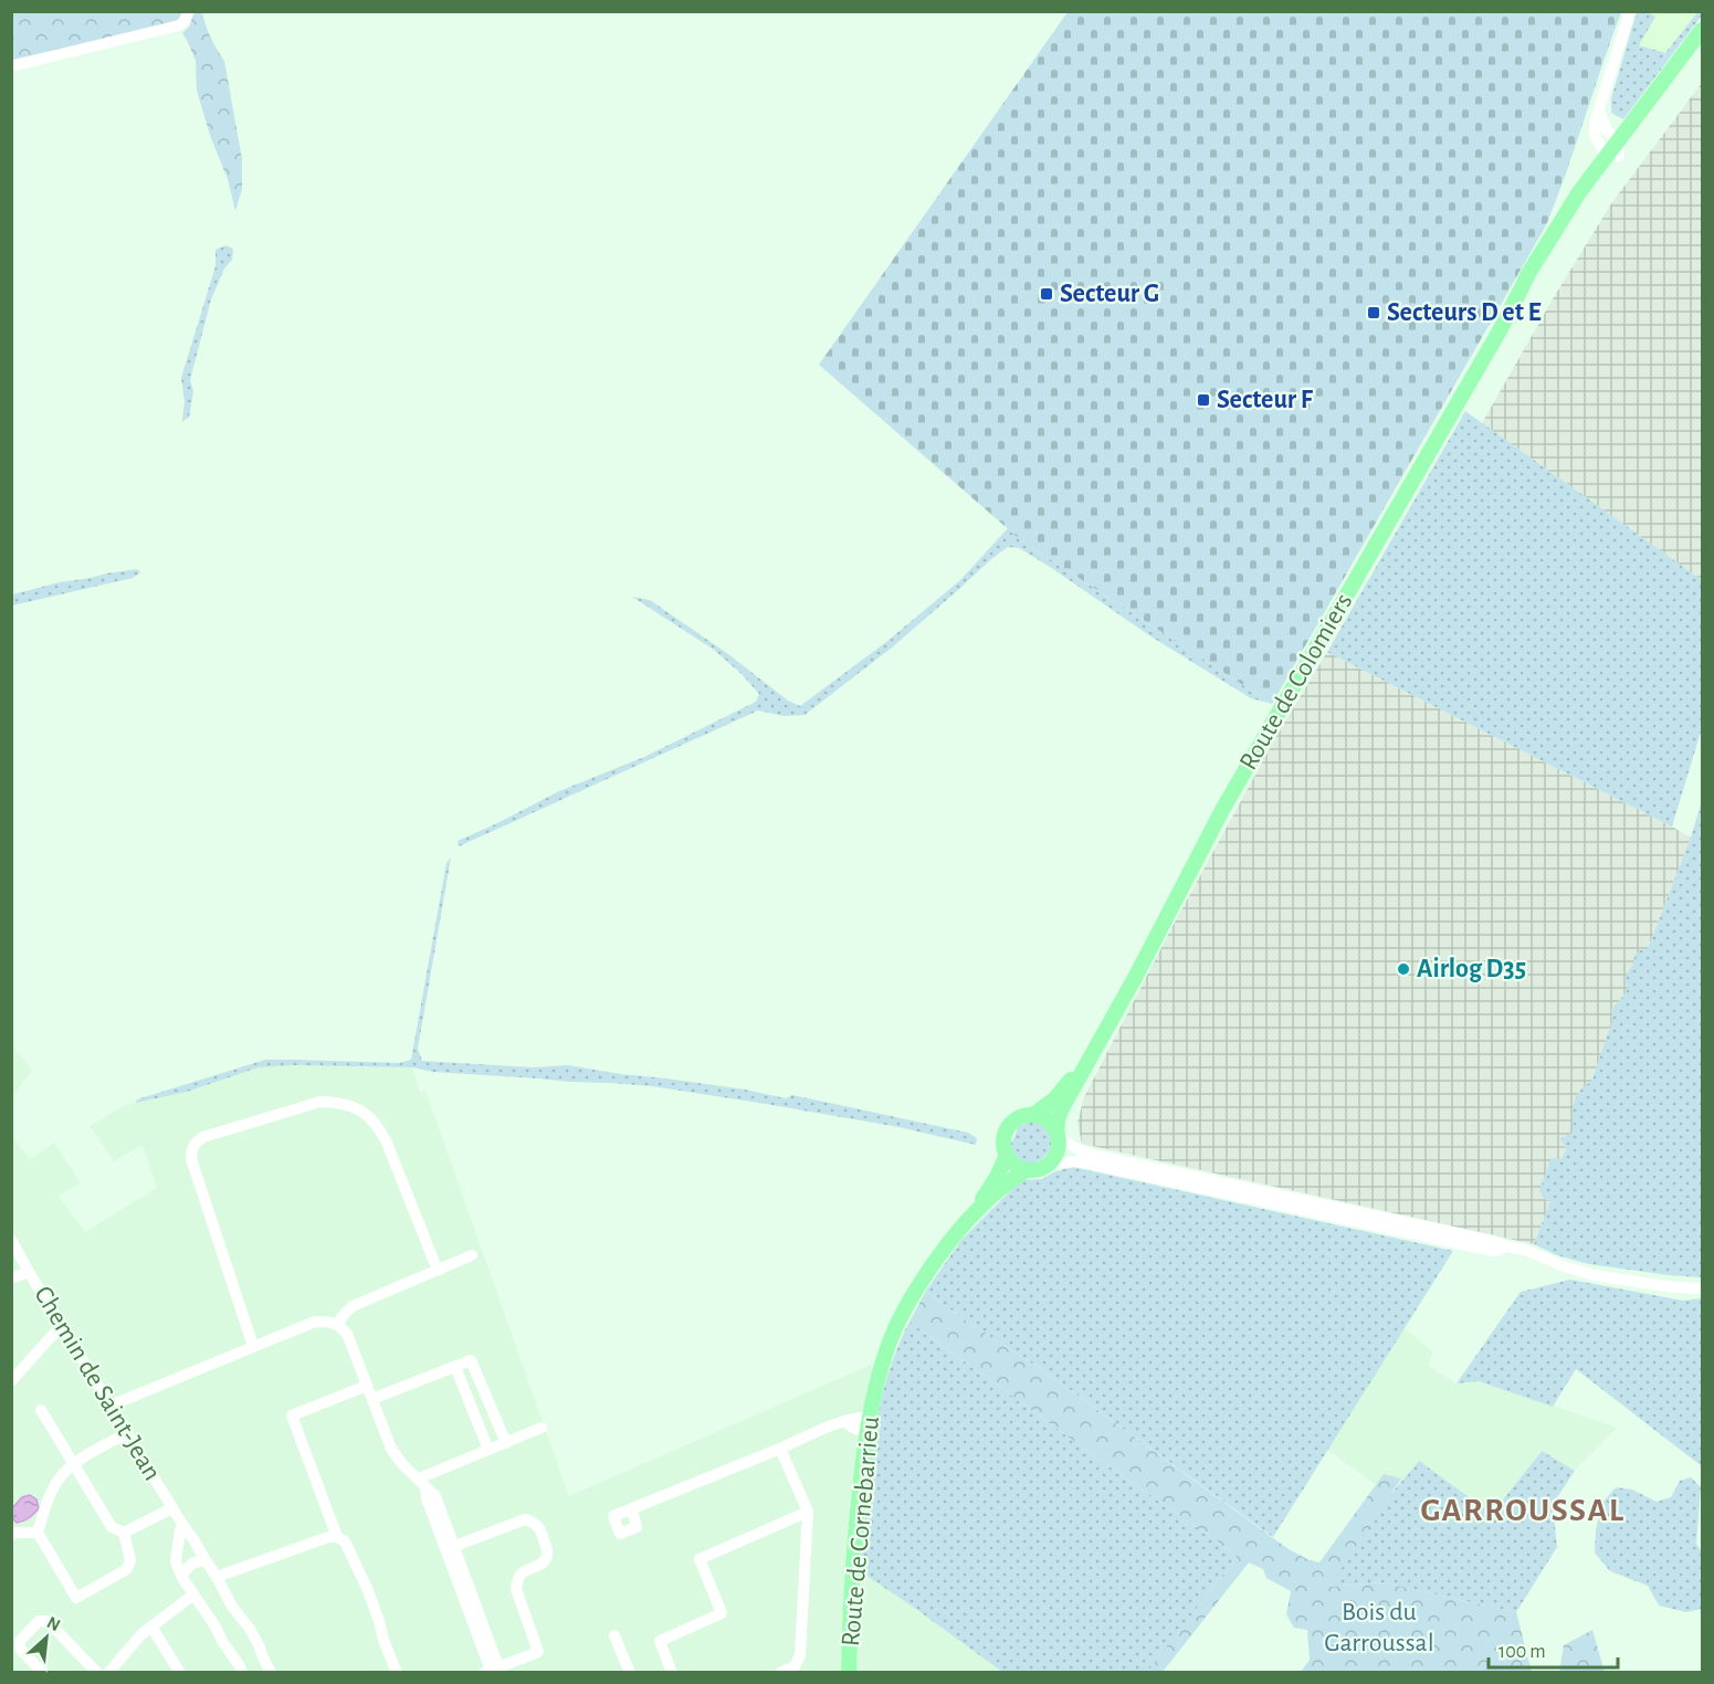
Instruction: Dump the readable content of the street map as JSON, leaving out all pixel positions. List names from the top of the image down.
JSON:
{
  "streets": {
    "main road": ["Route de Colomiers", "Route de Cornebarrieu"],
    "street": ["Chemin de Saint-Jean"]
  },
  "crossings": [
    ["Route de Colomiers", "Route de Cornebarrieu"]
  ],
  "districts": ["GARROUSSAL"],
  "parks": ["Bois du Garroussal"],
  "places": {
    "transit": ["Secteur G", "Secteurs D et E", "Secteur F"],
    "other": ["Airlog D35"]
  },
  "scale_bar": "100 m",
  "north": "top right"
}
